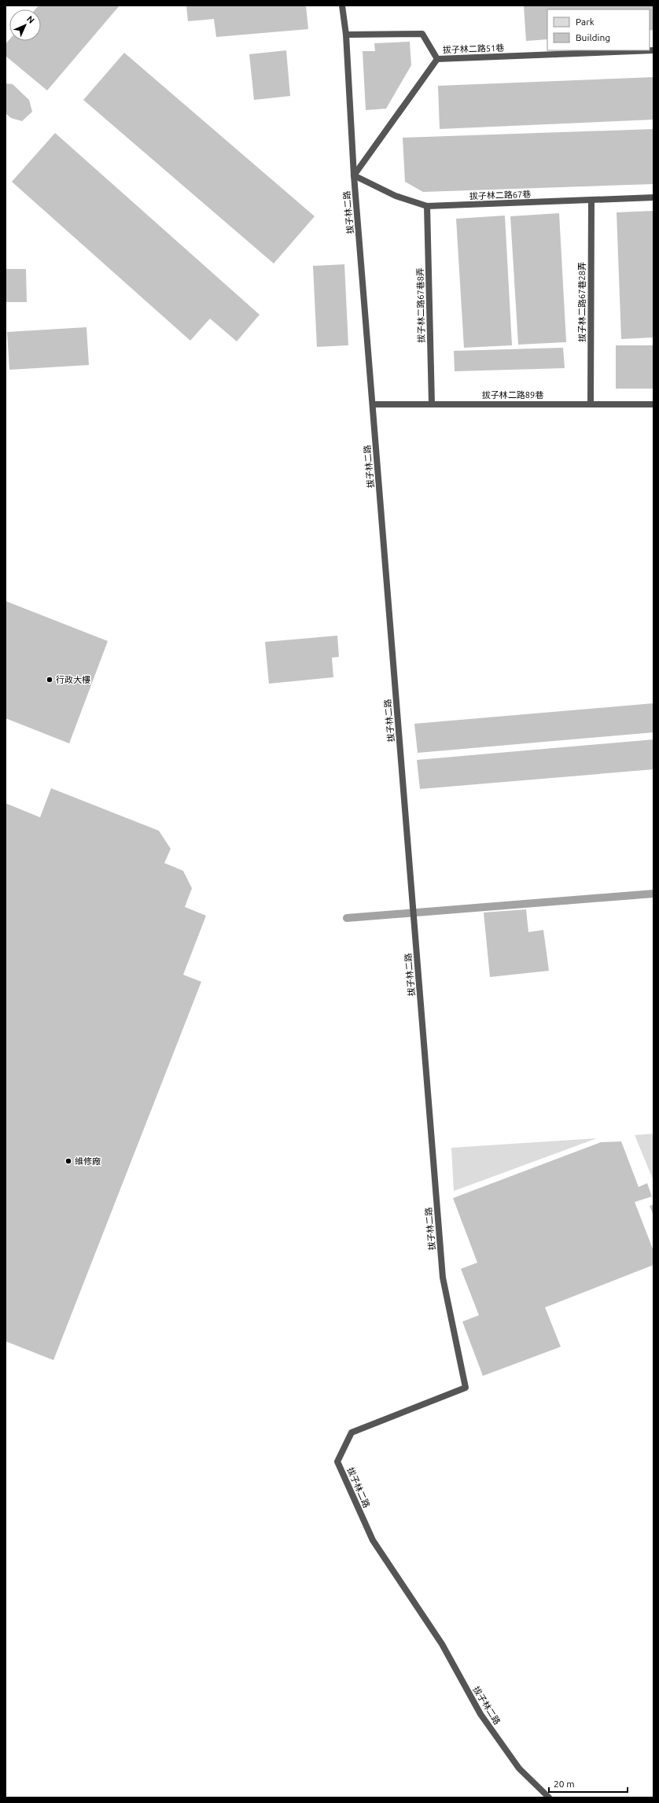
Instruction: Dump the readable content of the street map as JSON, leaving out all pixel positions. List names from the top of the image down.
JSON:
{
  "streets": {
    "lane": [
      "拔子林二路51巷",
      "拔子林二路67巷",
      "拔子林二路",
      "拔子林二路67巷28弄",
      "拔子林二路67巷8弄",
      "拔子林二路89巷"
    ]
  },
  "crossings": [
    ["拔子林二路51巷", "拔子林二路67巷"],
    ["拔子林二路51巷", "拔子林二路"],
    ["拔子林二路67巷", "拔子林二路"],
    ["拔子林二路67巷", "拔子林二路67巷28弄"],
    ["拔子林二路67巷", "拔子林二路67巷8弄"],
    ["拔子林二路", "拔子林二路89巷"],
    ["拔子林二路67巷28弄", "拔子林二路89巷"],
    ["拔子林二路67巷8弄", "拔子林二路89巷"]
  ],
  "places": ["行政大樓", "維修廠"],
  "legend": ["Park", "Building"],
  "scale_bar": "20 m",
  "north": "top right"
}
